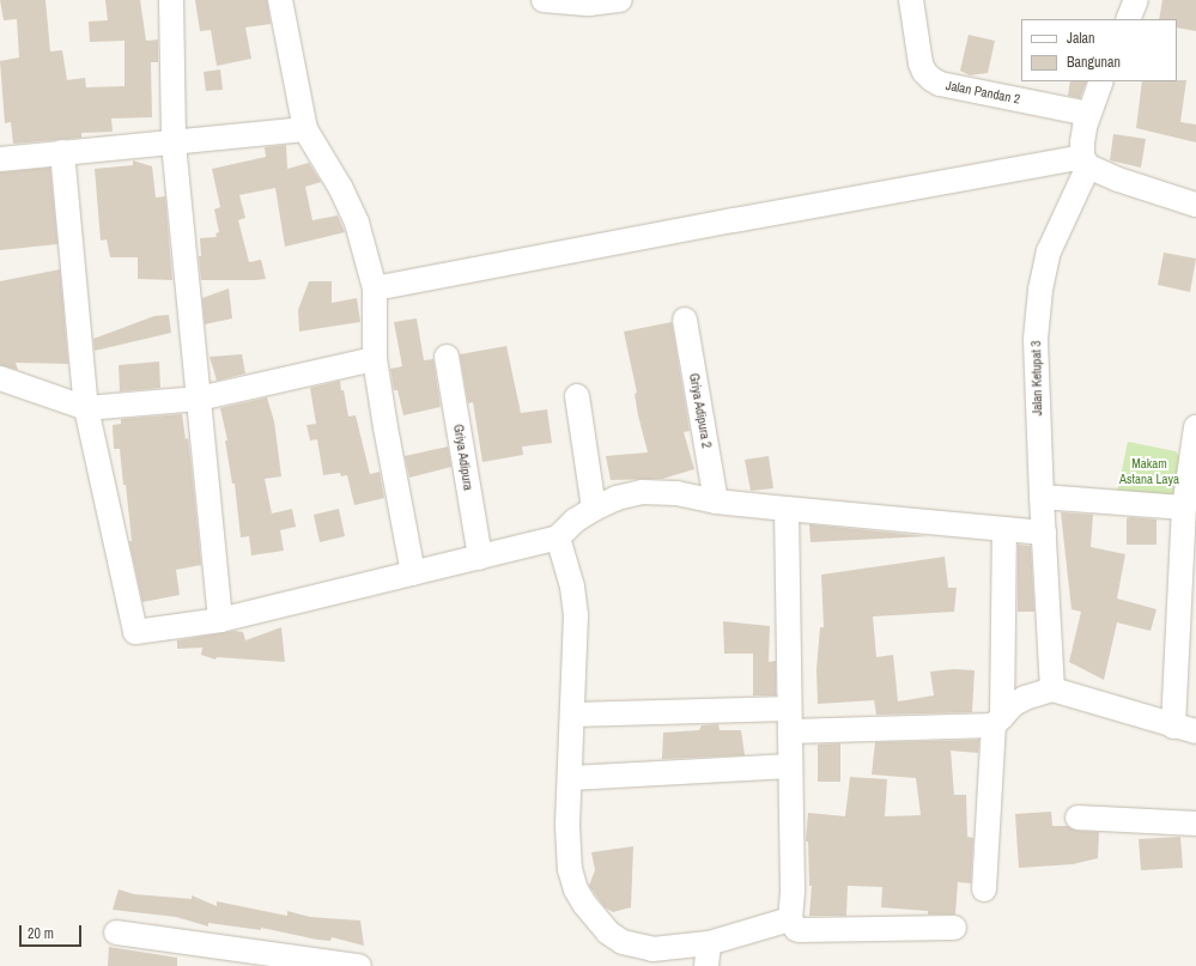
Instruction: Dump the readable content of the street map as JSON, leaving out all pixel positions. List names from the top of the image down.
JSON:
{
  "streets": {
    "street": [
      "Jalan Pandan 2",
      "Jalan Ketupat 3",
      "Griya Adipura 2",
      "Griya Adipura"
    ]
  },
  "crossings": [
    ["Jalan Pandan 2", "Jalan Ketupat 3"]
  ],
  "parks": ["Makam Astana Laya"],
  "legend": ["Jalan", "Bangunan"],
  "scale_bar": "20 m"
}
